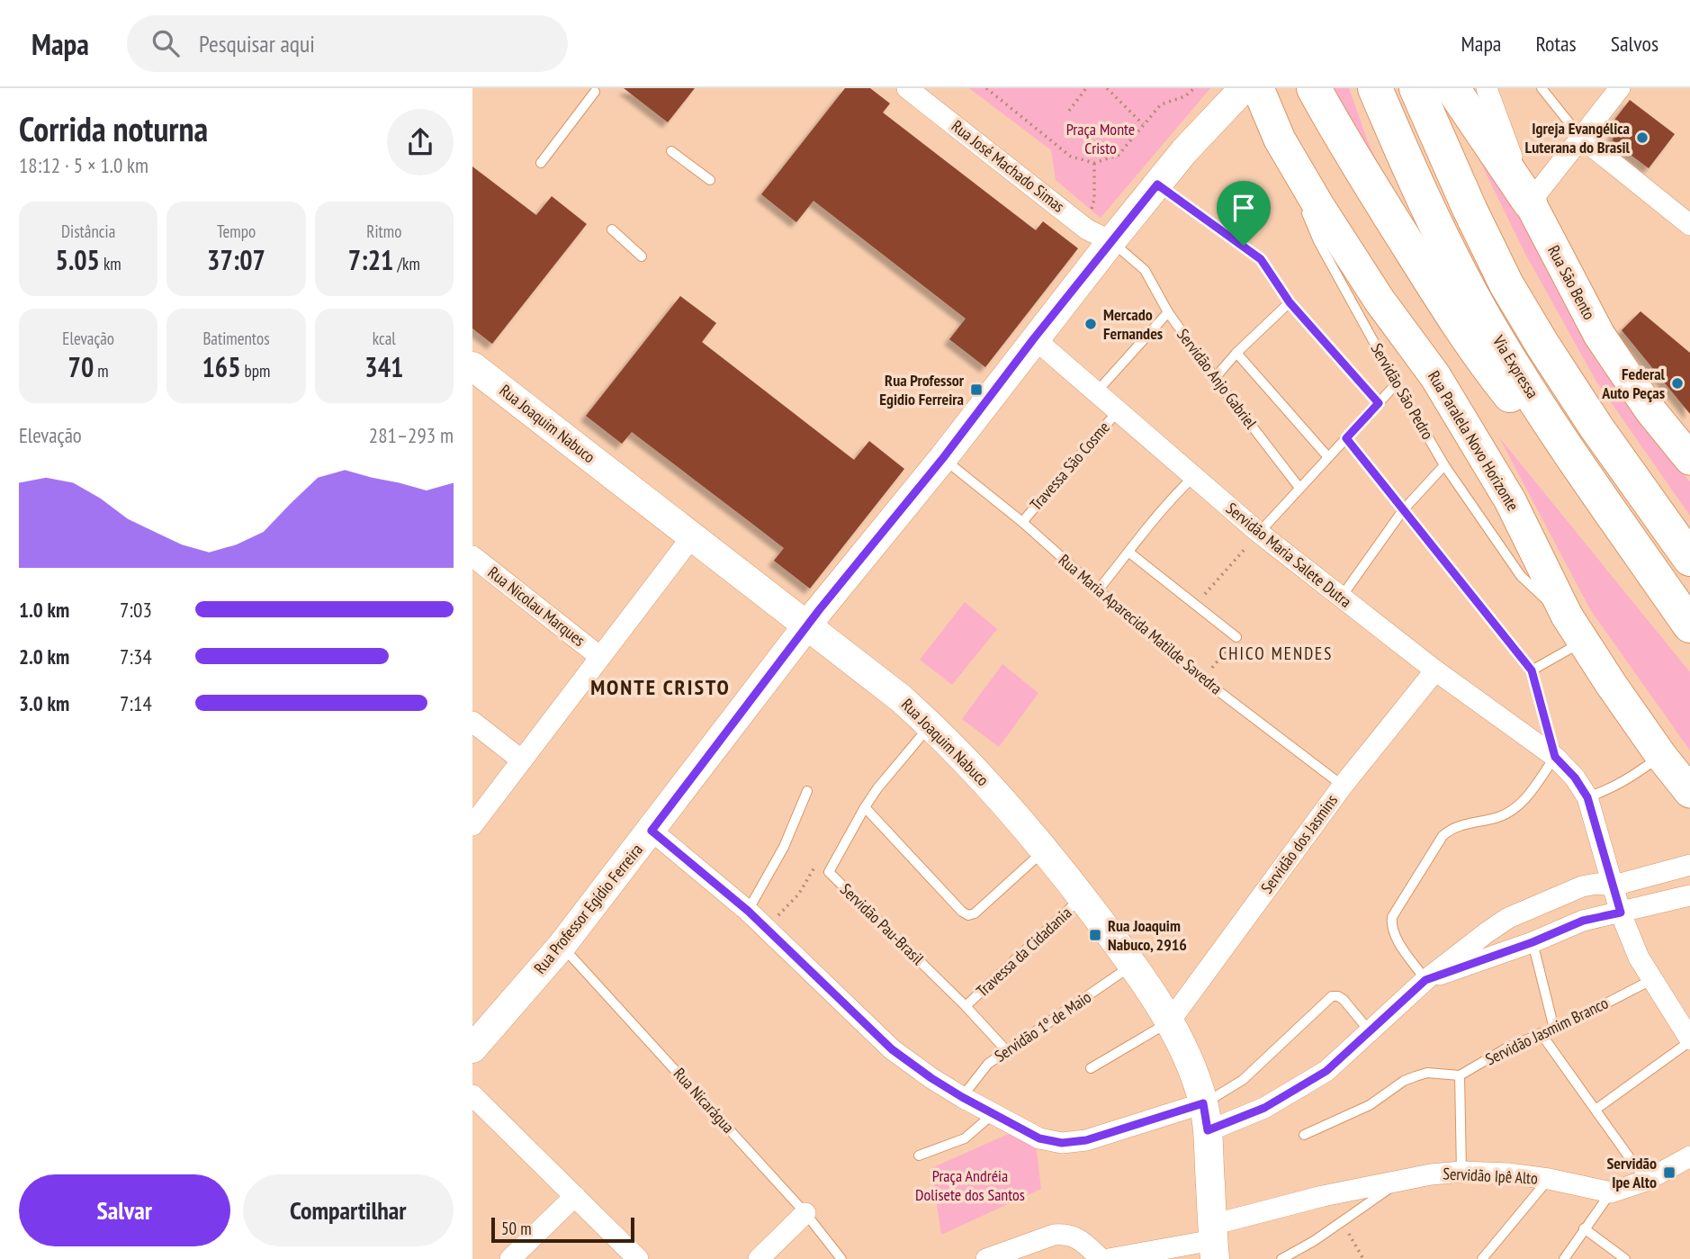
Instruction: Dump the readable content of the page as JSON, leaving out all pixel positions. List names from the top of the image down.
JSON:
{
  "streets": {
    "highway": ["Via Expressa"],
    "main road": ["Rua São Bento", "Rua Paralela Novo Horizonte"],
    "street": [
      "Rua José Machado Simas",
      "Rua Joaquim Nabuco",
      "Servidão Maria Salete Dutra",
      "Rua Nicolau Marques",
      "Servidão dos Jasmins",
      "Rua Professor Egídio Ferreira",
      "Servidão Ipê Alto"
    ],
    "lane": [
      "Servidão Anjo Gabriel",
      "Servidão São Pedro",
      "Travessa São Cosme",
      "Rua Maria Aparecida Matilde Savedra",
      "Servidão Pau-Brasil",
      "Travessa da Cidadania",
      "Servidão 1º de Maio",
      "Servidão Jasmim Branco",
      "Rua Nicarágua"
    ]
  },
  "crossings": [
    ["Rua José Machado Simas", "Servidão Anjo Gabriel"],
    ["Rua José Machado Simas", "Rua Professor Egídio Ferreira"],
    ["Servidão Anjo Gabriel", "Rua Professor Egídio Ferreira"],
    ["Servidão São Pedro", "Rua Paralela Novo Horizonte"],
    ["Servidão São Pedro", "Rua Professor Egídio Ferreira"],
    ["Rua Joaquim Nabuco", "Servidão dos Jasmins"],
    ["Rua Joaquim Nabuco", "Rua Professor Egídio Ferreira"],
    ["Rua Joaquim Nabuco", "Servidão Pau-Brasil"],
    ["Rua Joaquim Nabuco", "Travessa da Cidadania"],
    ["Rua Joaquim Nabuco", "Servidão 1º de Maio"],
    ["Rua Joaquim Nabuco", "Servidão Ipê Alto"],
    ["Travessa São Cosme", "Servidão Maria Salete Dutra"],
    ["Travessa São Cosme", "Rua Maria Aparecida Matilde Savedra"],
    ["Servidão Maria Salete Dutra", "Servidão dos Jasmins"],
    ["Servidão Maria Salete Dutra", "Rua Professor Egídio Ferreira"],
    ["Servidão Maria Salete Dutra", "Servidão Jasmim Branco"],
    ["Rua Maria Aparecida Matilde Savedra", "Servidão dos Jasmins"],
    ["Rua Maria Aparecida Matilde Savedra", "Rua Professor Egídio Ferreira"],
    ["Rua Professor Egídio Ferreira", "Rua Nicarágua"],
    ["Servidão Pau-Brasil", "Travessa da Cidadania"],
    ["Servidão Pau-Brasil", "Servidão 1º de Maio"]
  ],
  "districts": ["CHICO MENDES", "MONTE CRISTO"],
  "parks": ["Praça Monte Cristo", "Praça Andréia Dolisete dos Santos"],
  "places": {
    "other": ["Igreja Evangélica Luterana do Brasil", "Mercado Fernandes", "Federal Auto Peças"],
    "transit": ["Rua Professor Egidio Ferreira", "Rua Joaquim Nabuco, 2916", "Servidão Ipe Alto"]
  },
  "scale_bar": "50 m",
  "page": {
    "header": "Mapa",
    "search": "Pesquisar aqui",
    "nav": ["Mapa", "Rotas", "Salvos"],
    "heading": ["Corrida noturna", "18:12 · 5 × 1.0 km"],
    "stats": [
      ["Distância", "5.05 km"],
      ["Tempo", "37:07"],
      ["Ritmo", "7:21 /km"],
      ["Elevação", "70 m"],
      ["Batimentos", "165 bpm"],
      ["kcal", "341"]
    ],
    "chart": ["Elevação", "281–293 m"],
    "list": [
      {
        "name": "1.0 km",
        "note": "7:03"
      },
      {
        "name": "2.0 km",
        "note": "7:34"
      },
      {
        "name": "3.0 km",
        "note": "7:14"
      }
    ],
    "buttons": ["Salvar", "Compartilhar"],
    "scale": "50 m"
  }
}
